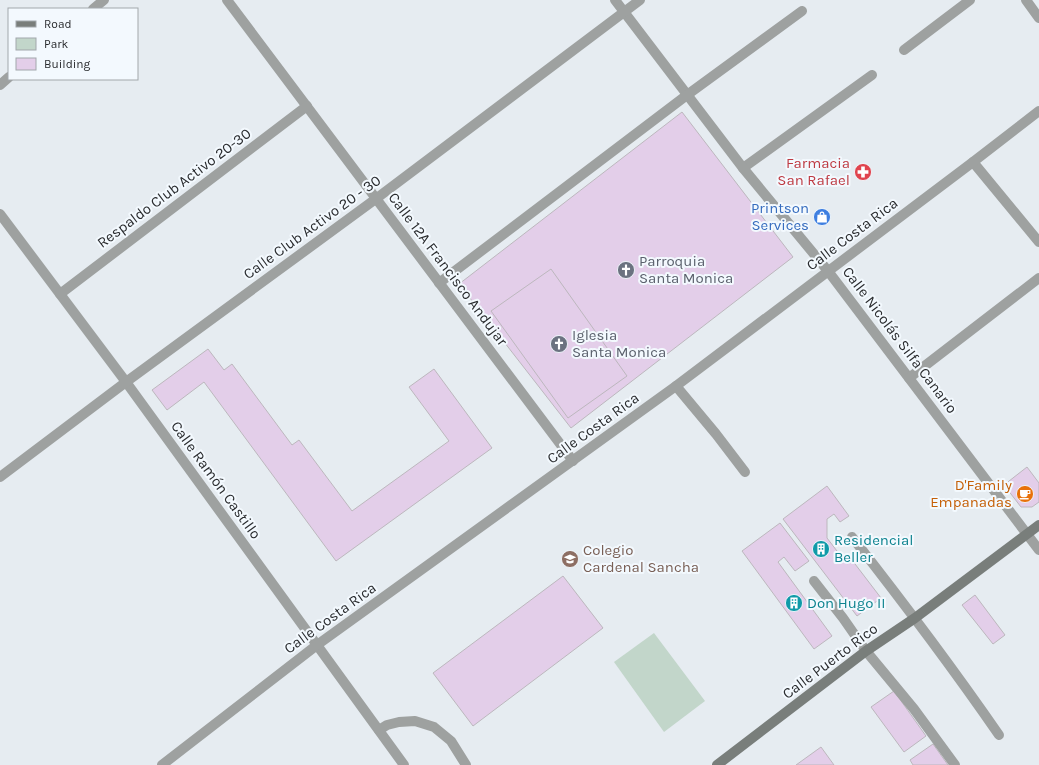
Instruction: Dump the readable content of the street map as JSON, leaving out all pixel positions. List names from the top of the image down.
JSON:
{
  "streets": {
    "street": [
      "Respaldo Club Activo 20-30",
      "Calle Club Activo 20 - 30",
      "Calle Costa Rica",
      "Calle 12A Francisco Andujar",
      "Calle Nicolás Silfa Canario",
      "Calle Ramón Castillo",
      "Calle Puerto Rico"
    ]
  },
  "crossings": [
    ["Respaldo Club Activo 20-30", "Calle 12A Francisco Andujar"],
    ["Respaldo Club Activo 20-30", "Calle Ramón Castillo"],
    ["Calle Club Activo 20 - 30", "Calle 12A Francisco Andujar"],
    ["Calle Club Activo 20 - 30", "Calle Nicolás Silfa Canario"],
    ["Calle Club Activo 20 - 30", "Calle Ramón Castillo"],
    ["Calle Costa Rica", "Calle 12A Francisco Andujar"],
    ["Calle Costa Rica", "Calle Nicolás Silfa Canario"],
    ["Calle Costa Rica", "Calle Ramón Castillo"],
    ["Calle Nicolás Silfa Canario", "Calle Puerto Rico"]
  ],
  "places": {
    "pharmacy": ["Farmacia San Rafael"],
    "shop": ["Printson Services"],
    "church": ["Parroquia Santa Monica", "Iglesia Santa Monica"],
    "cafe": ["D'Family Empanadas"],
    "building": ["Residencial Beller", "Don Hugo II"],
    "school or university": ["Colegio Cardenal Sancha"]
  },
  "legend": ["Road", "Park", "Building"]
}
